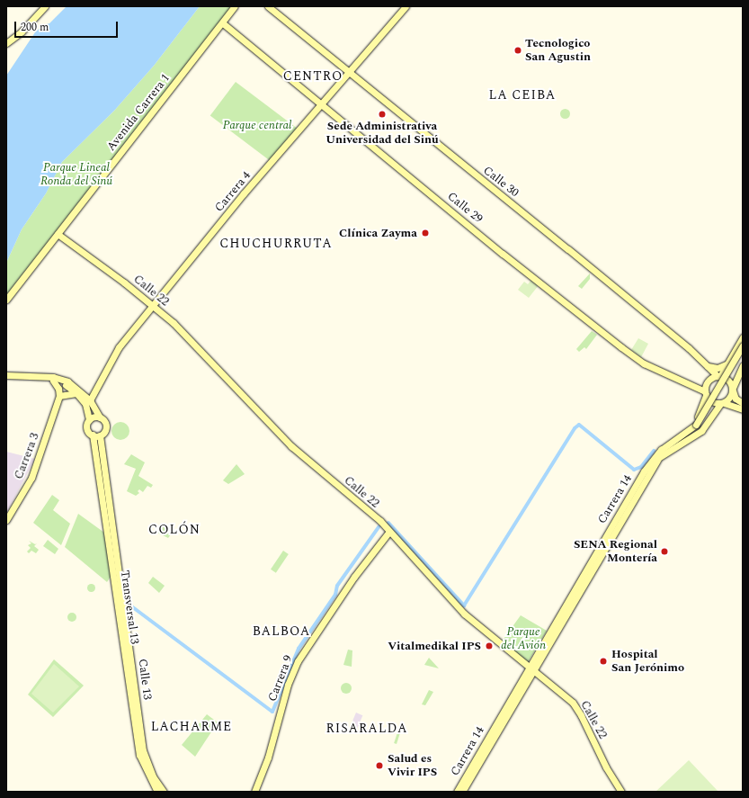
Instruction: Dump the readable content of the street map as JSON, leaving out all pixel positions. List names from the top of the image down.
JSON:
{
  "streets": {
    "street": [
      "Avenida Carrera 1",
      "Calle 30",
      "Carrera 4",
      "Calle 29",
      "Calle 22",
      "Carrera 3",
      "Carrera 14",
      "Transversal 13",
      "Carrera 9",
      "Calle 13"
    ]
  },
  "crossings": [
    ["Avenida Carrera 1", "Calle 29"],
    ["Avenida Carrera 1", "Calle 22"],
    ["Calle 30", "Carrera 4"],
    ["Calle 30", "Calle 29"],
    ["Carrera 4", "Calle 29"],
    ["Carrera 4", "Calle 22"],
    ["Calle 22", "Carrera 14"],
    ["Calle 22", "Carrera 9"],
    ["Transversal 13", "Calle 13"]
  ],
  "districts": [
    "CENTRO",
    "LA CEIBA",
    "CHUCHURRUTA",
    "COLÓN",
    "BALBOA",
    "LACHARME",
    "RISARALDA"
  ],
  "parks": ["Parque central", "Parque Lineal Ronda del Sinú", "Parque del Avión"],
  "places": [
    "Tecnologico San Agustin",
    "Sede Administrativa Universidad del Sinú",
    "Clínica Zayma",
    "SENA Regional Montería",
    "Vitalmedikal IPS",
    "Hospital San Jerónimo",
    "Salud es Vivir IPS"
  ],
  "scale_bar": "200 m"
}
